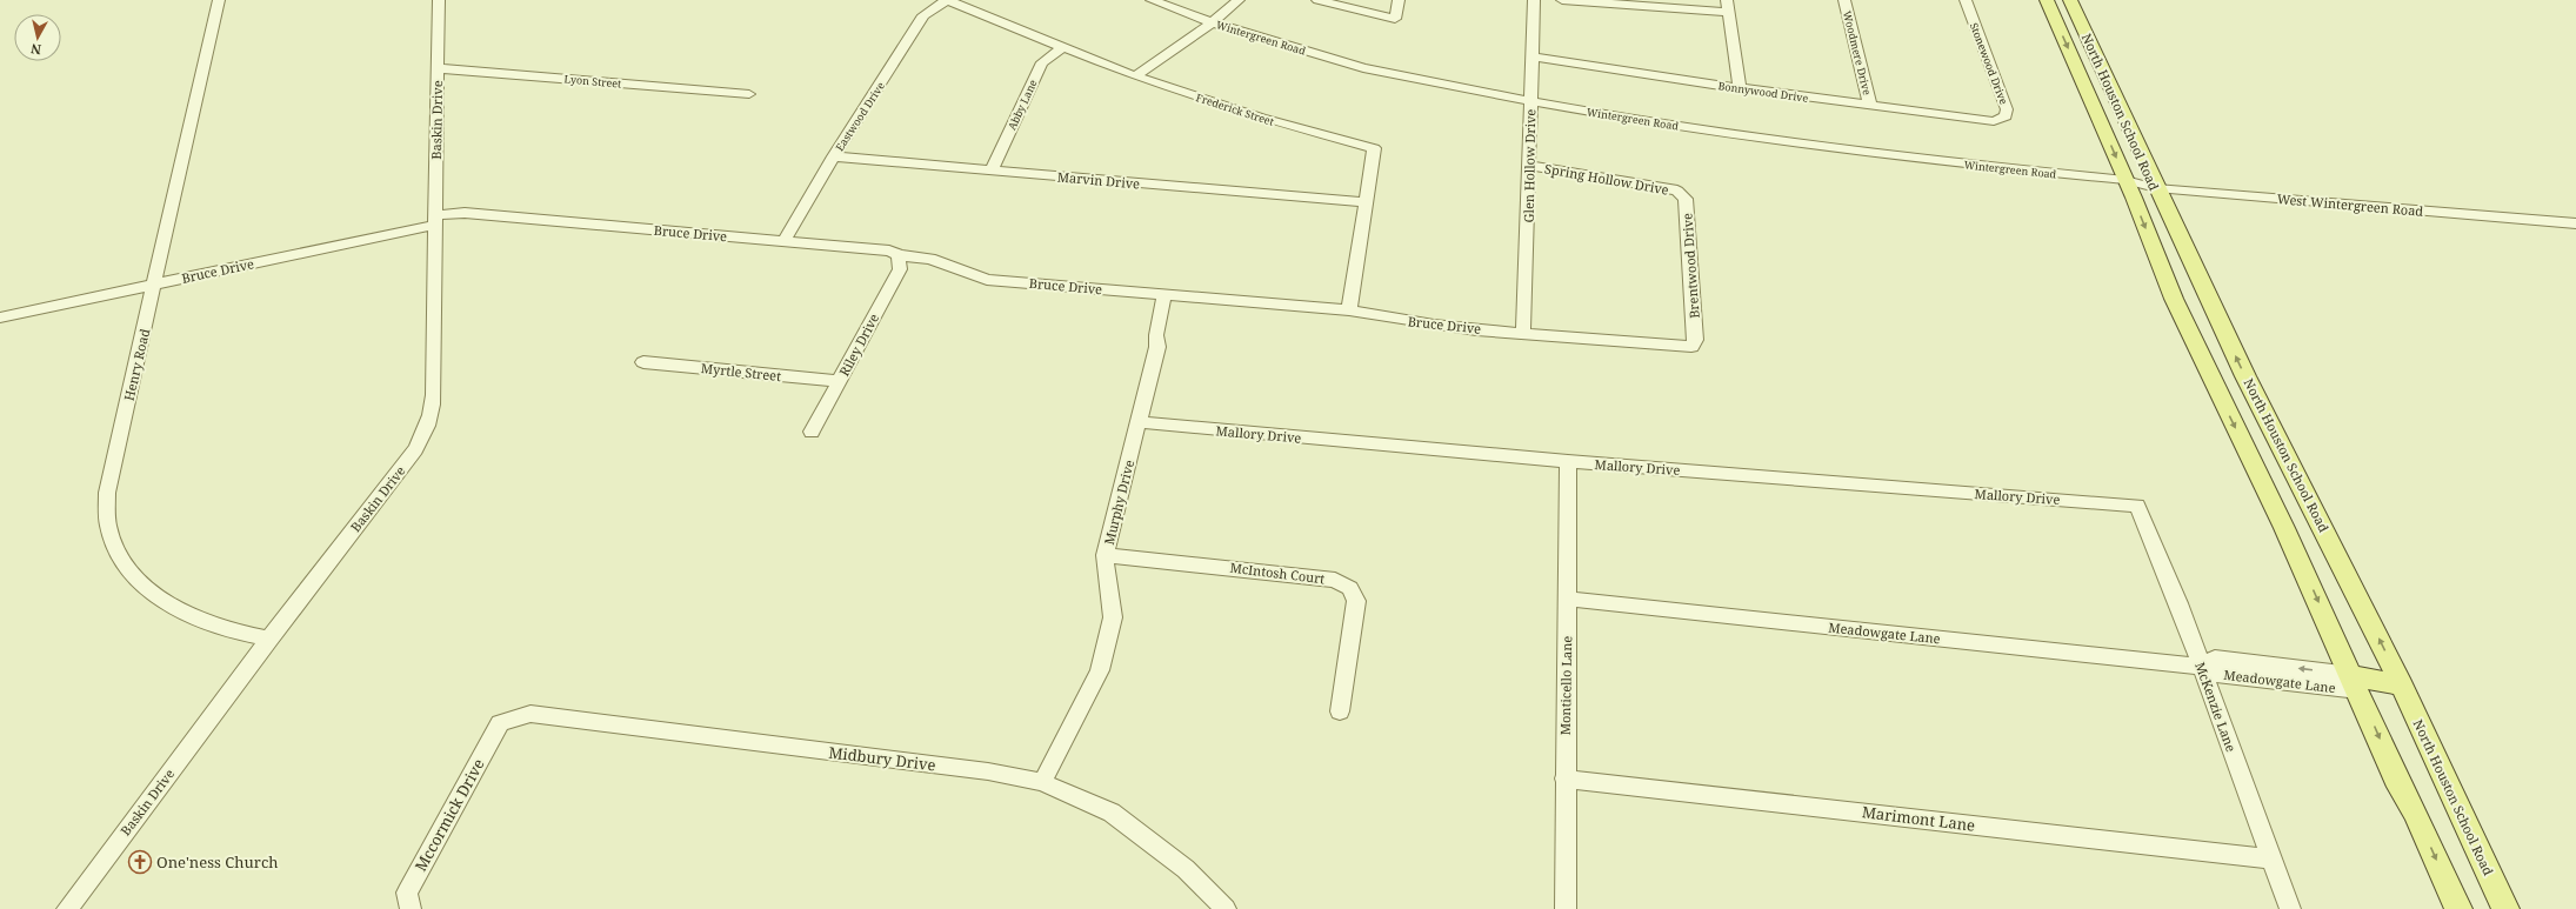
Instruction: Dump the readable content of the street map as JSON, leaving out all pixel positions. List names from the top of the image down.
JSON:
{
  "streets": {
    "main road": ["North Houston School Road"],
    "street": [
      "Wintergreen Road",
      "Woodmere Drive",
      "Stonewood Drive",
      "Lyon Street",
      "Bonnywood Drive",
      "Abby Lane",
      "Frederick Street",
      "Eastwood Drive",
      "Baskin Drive",
      "Glen Hollow Drive",
      "Spring Hollow Drive",
      "Marvin Drive",
      "West Wintergreen Road",
      "Bruce Drive",
      "Brentwood Drive",
      "Riley Drive",
      "Henry Road",
      "Myrtle Street",
      "Mallory Drive",
      "Murphy Drive",
      "McIntosh Court",
      "Meadowgate Lane",
      "Monticello Lane",
      "McKenzie Lane",
      "Midbury Drive",
      "Mccormick Drive",
      "Marimont Lane"
    ]
  },
  "crossings": [
    ["Wintergreen Road", "North Houston School Road"],
    ["Wintergreen Road", "Glen Hollow Drive"],
    ["Wintergreen Road", "West Wintergreen Road"],
    ["Woodmere Drive", "Bonnywood Drive"],
    ["Stonewood Drive", "Bonnywood Drive"],
    ["Lyon Street", "Baskin Drive"],
    ["Bonnywood Drive", "Glen Hollow Drive"],
    ["Abby Lane", "Frederick Street"],
    ["Abby Lane", "Marvin Drive"],
    ["Frederick Street", "Eastwood Drive"],
    ["Frederick Street", "Marvin Drive"],
    ["Frederick Street", "Bruce Drive"],
    ["North Houston School Road", "West Wintergreen Road"],
    ["North Houston School Road", "Meadowgate Lane"],
    ["Eastwood Drive", "Marvin Drive"],
    ["Eastwood Drive", "Bruce Drive"],
    ["Baskin Drive", "Bruce Drive"],
    ["Baskin Drive", "Henry Road"],
    ["Glen Hollow Drive", "Spring Hollow Drive"],
    ["Glen Hollow Drive", "Bruce Drive"],
    ["Spring Hollow Drive", "Brentwood Drive"],
    ["Bruce Drive", "Brentwood Drive"],
    ["Bruce Drive", "Riley Drive"],
    ["Bruce Drive", "Henry Road"],
    ["Bruce Drive", "Murphy Drive"],
    ["Riley Drive", "Myrtle Street"],
    ["Mallory Drive", "Murphy Drive"],
    ["Mallory Drive", "Monticello Lane"],
    ["Mallory Drive", "McKenzie Lane"],
    ["Murphy Drive", "McIntosh Court"],
    ["Murphy Drive", "Midbury Drive"],
    ["Meadowgate Lane", "Monticello Lane"],
    ["Meadowgate Lane", "McKenzie Lane"],
    ["Monticello Lane", "Marimont Lane"],
    ["McKenzie Lane", "Marimont Lane"],
    ["Midbury Drive", "Mccormick Drive"]
  ],
  "places": {
    "church": ["One'ness Church"]
  },
  "north": "bottom"
}
